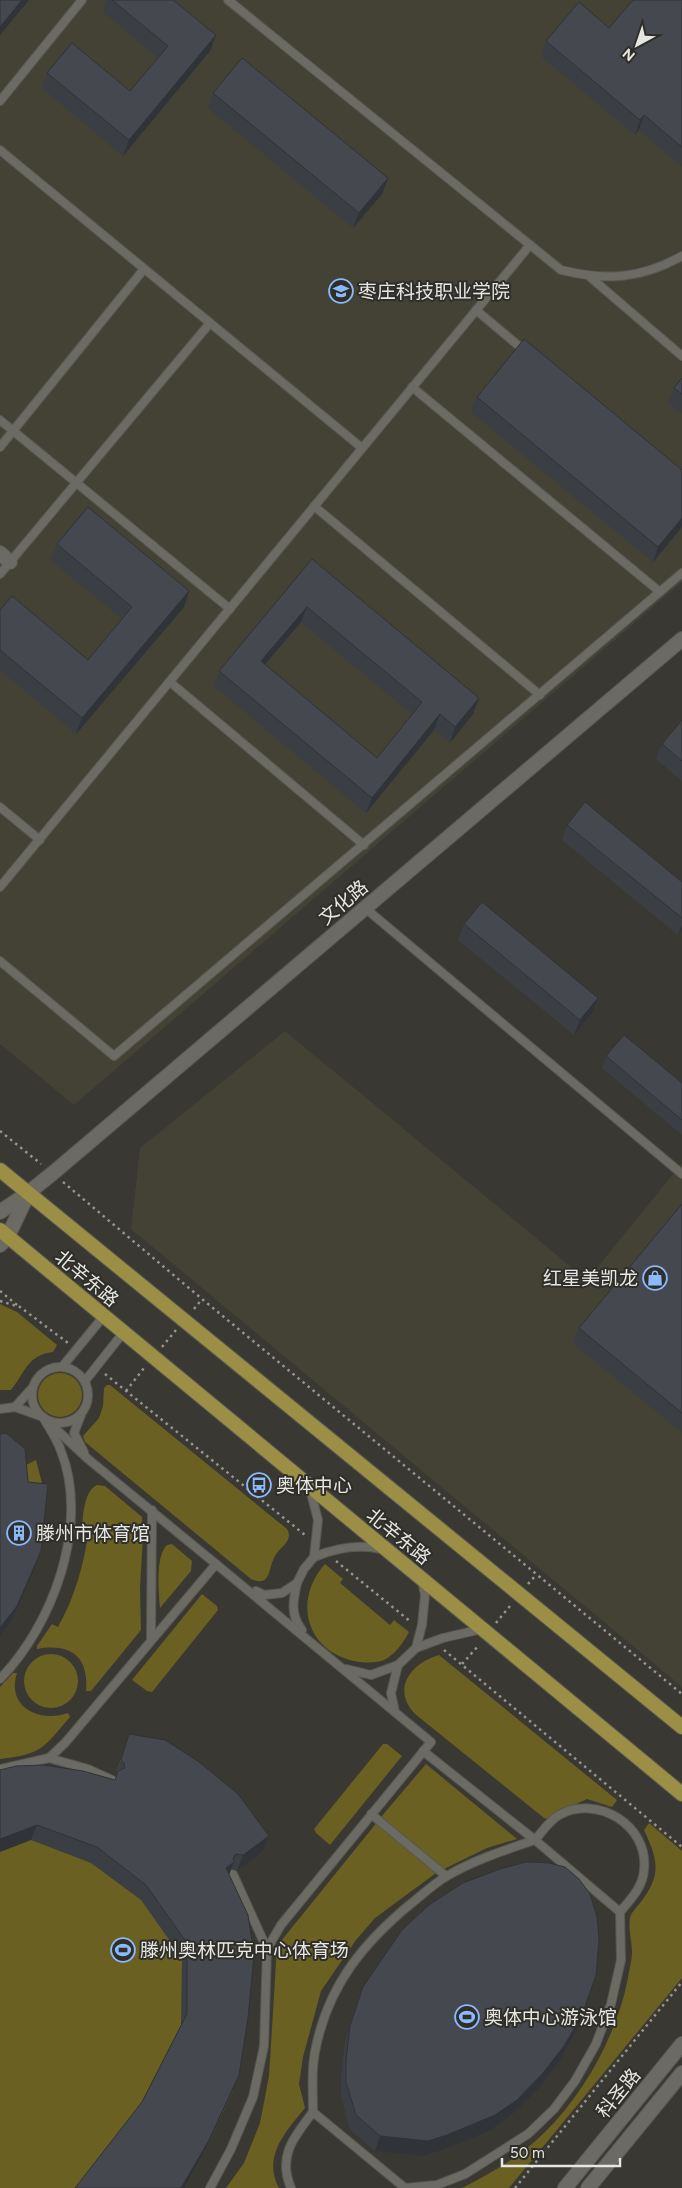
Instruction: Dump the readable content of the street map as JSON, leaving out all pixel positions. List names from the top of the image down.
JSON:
{
  "streets": {
    "main road": ["北辛东路"],
    "street": ["文化路", "科圣路"]
  },
  "crossings": [
    ["文化路", "北辛东路"]
  ],
  "places": {
    "school or university": ["枣庄科技职业学院"],
    "shop": ["红星美凯龙"],
    "bus stop": ["奥体中心"],
    "building": ["滕州市体育馆"],
    "sports": ["滕州奥林匹克中心体育场", "奥体中心游泳馆"]
  },
  "scale_bar": "50 m",
  "north": "bottom left"
}
